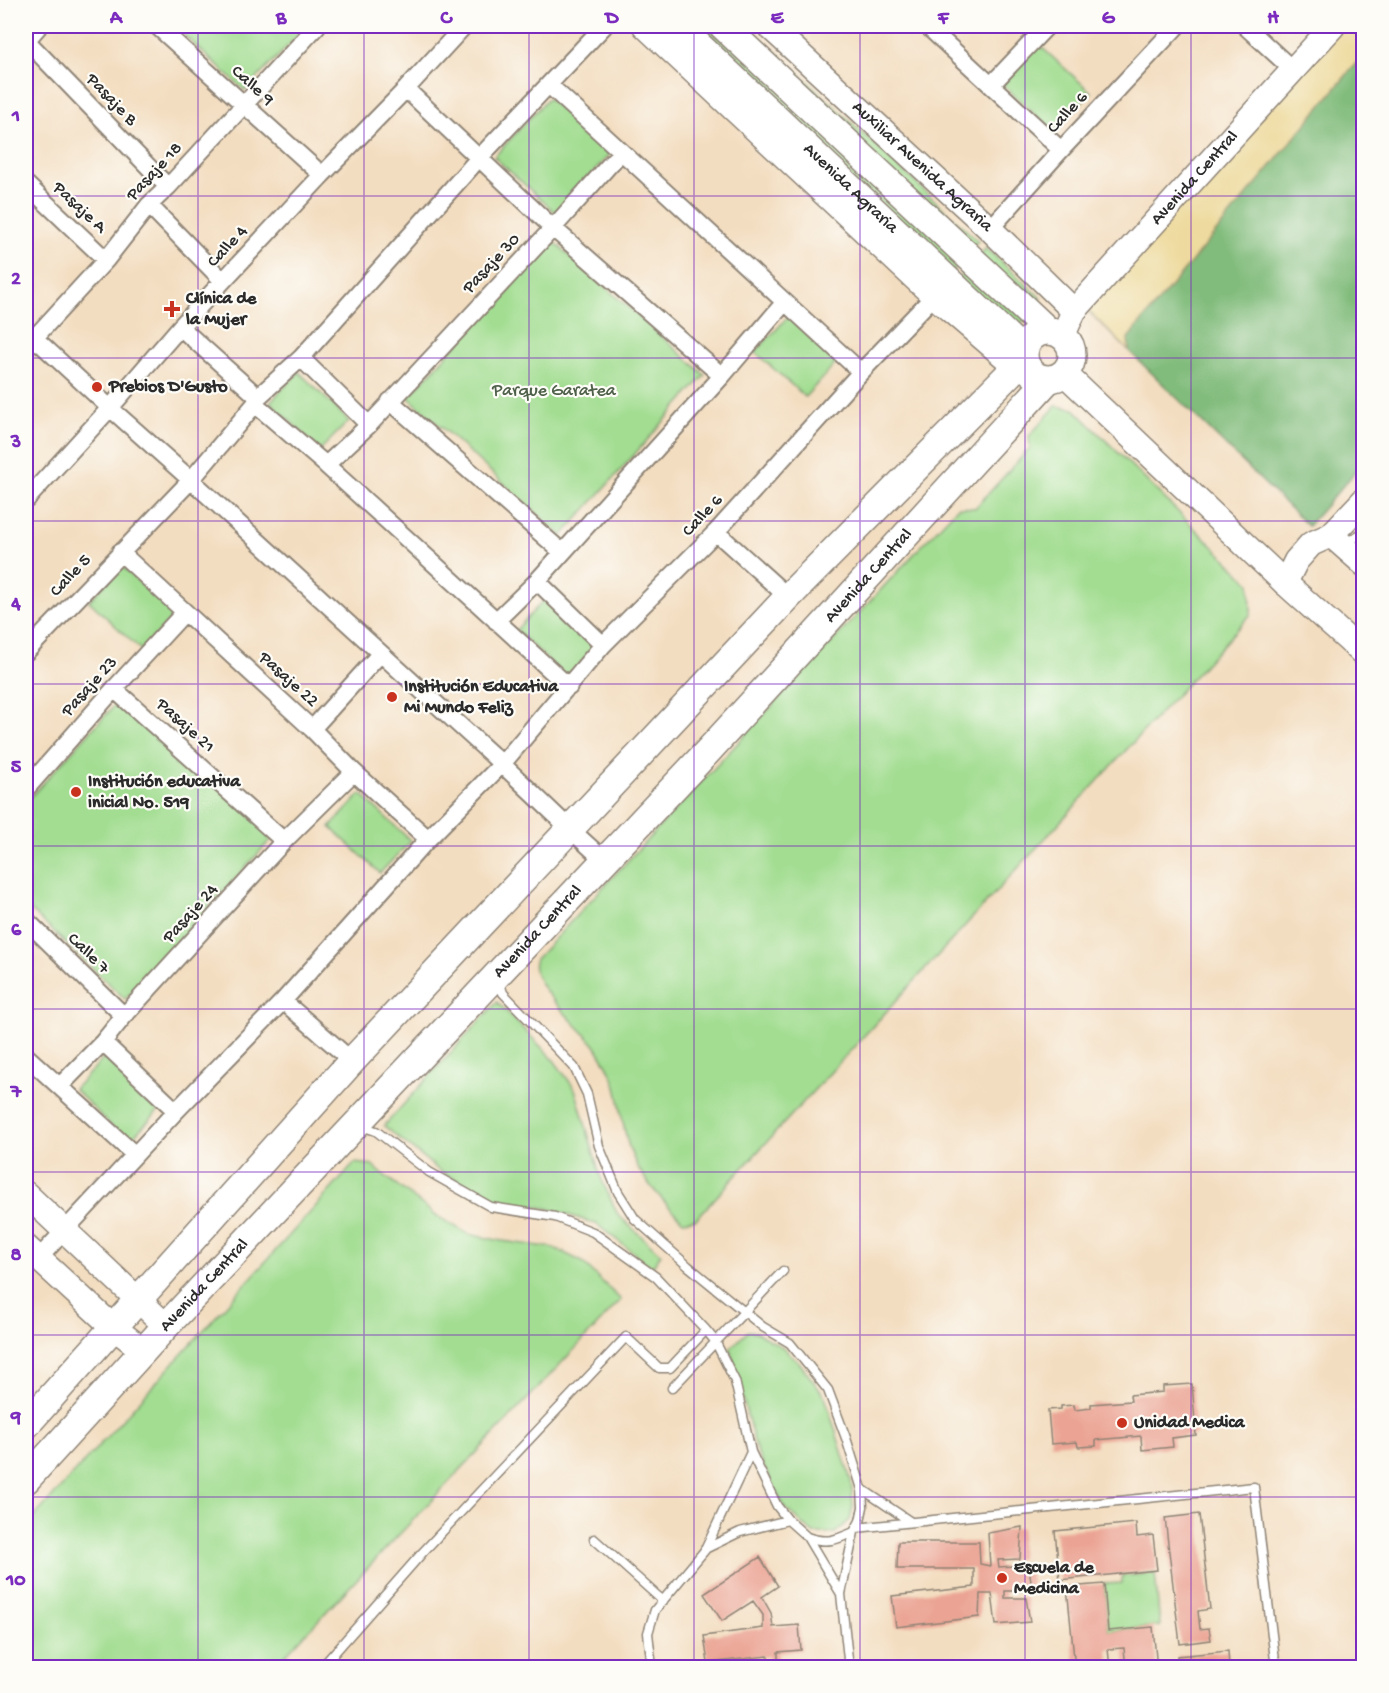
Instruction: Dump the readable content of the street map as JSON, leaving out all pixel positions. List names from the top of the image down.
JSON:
{
  "streets": {
    "main road": ["Avenida Central", "Avenida Agraria"],
    "street": [
      "Calle 9",
      "Pasaje B",
      "Calle 6",
      "Auxiliar Avenida Agraria",
      "Pasaje 18",
      "Pasaje A",
      "Calle 4",
      "Pasaje 30",
      "Calle 5",
      "Pasaje 22",
      "Pasaje 23",
      "Pasaje 21",
      "Pasaje 24",
      "Calle 7"
    ]
  },
  "crossings": [
    ["Calle 9", "Pasaje 18"],
    ["Calle 9", "Calle 4"],
    ["Pasaje B", "Pasaje 18"],
    ["Calle 6", "Auxiliar Avenida Agraria"],
    ["Calle 6", "Pasaje 22"],
    ["Auxiliar Avenida Agraria", "Avenida Central"],
    ["Auxiliar Avenida Agraria", "Avenida Agraria"],
    ["Pasaje 18", "Pasaje A"],
    ["Avenida Central", "Avenida Agraria"],
    ["Calle 5", "Pasaje 22"],
    ["Pasaje 22", "Pasaje 23"],
    ["Pasaje 22", "Pasaje 24"],
    ["Pasaje 23", "Pasaje 21"],
    ["Pasaje 21", "Pasaje 24"],
    ["Pasaje 24", "Calle 7"]
  ],
  "parks": ["Parque Garatea"],
  "places": {
    "health": ["Clínica de la Mujer"],
    "other": [
      "Prebios D'Gusto",
      "Institución Educativa Mi Mundo Feliz",
      "Institución educativa inicial No. 519",
      "Unidad Medica",
      "Escuela de Medicina"
    ]
  },
  "grid": {
    "columns": [
      "A",
      "B",
      "C",
      "D",
      "E",
      "F",
      "G",
      "H"
    ],
    "rows": [
      "1",
      "2",
      "3",
      "4",
      "5",
      "6",
      "7",
      "8",
      "9",
      "10"
    ]
  }
}
